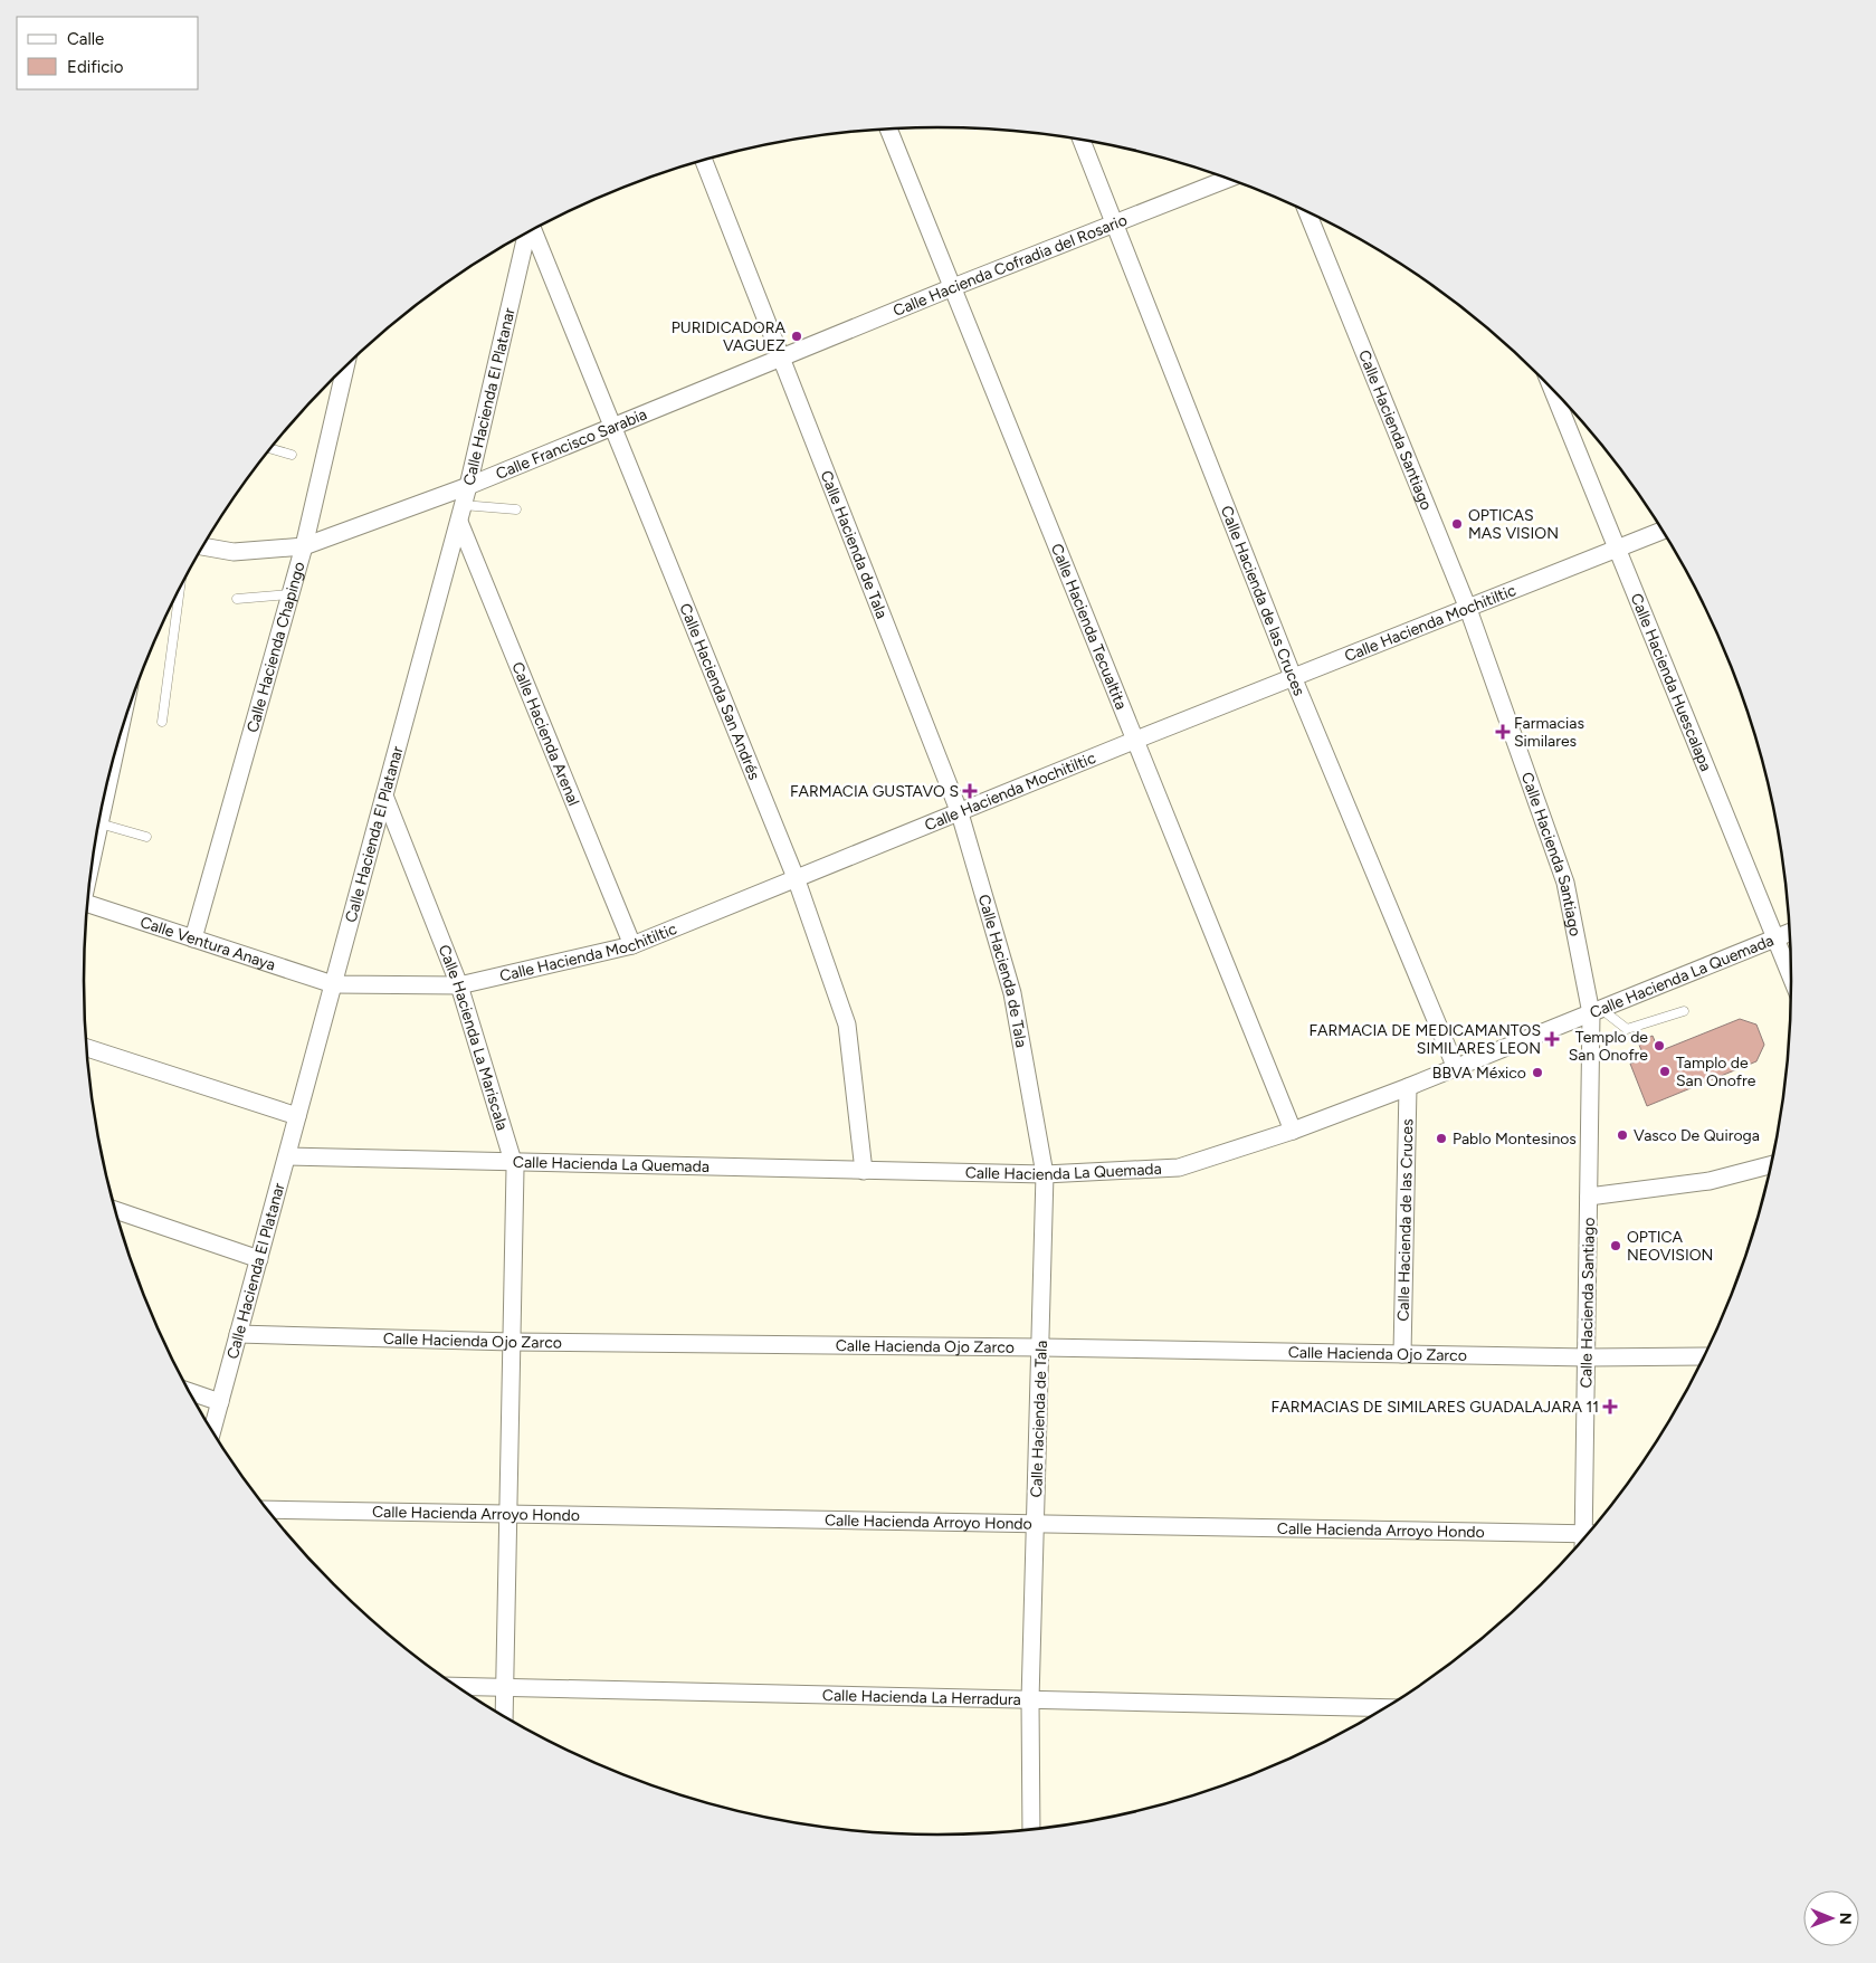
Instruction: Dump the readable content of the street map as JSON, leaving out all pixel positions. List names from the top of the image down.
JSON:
{
  "streets": {
    "street": [
      "Calle Hacienda Cofradia del Rosario",
      "Calle Hacienda El Platanar",
      "Calle Hacienda Santiago",
      "Calle Francisco Sarabia",
      "Calle Hacienda de Tala",
      "Calle Hacienda de las Cruces",
      "Calle Hacienda Mochitiltic",
      "Calle Hacienda Tecualtita",
      "Calle Hacienda Chapingo",
      "Calle Hacienda Huescalapa",
      "Calle Hacienda San Andrés",
      "Calle Hacienda Arenal",
      "Calle Ventura Anaya",
      "Calle Hacienda La Quemada",
      "Calle Hacienda La Mariscala",
      "Calle Hacienda Ojo Zarco",
      "Calle Hacienda Arroyo Hondo",
      "Calle Hacienda La Herradura"
    ]
  },
  "crossings": [
    ["Calle Hacienda Cofradia del Rosario", "Calle Francisco Sarabia"],
    ["Calle Hacienda Cofradia del Rosario", "Calle Hacienda de Tala"],
    ["Calle Hacienda Cofradia del Rosario", "Calle Hacienda de las Cruces"],
    ["Calle Hacienda Cofradia del Rosario", "Calle Hacienda Tecualtita"],
    ["Calle Hacienda El Platanar", "Calle Francisco Sarabia"],
    ["Calle Hacienda El Platanar", "Calle Hacienda Mochitiltic"],
    ["Calle Hacienda El Platanar", "Calle Hacienda Arenal"],
    ["Calle Hacienda El Platanar", "Calle Ventura Anaya"],
    ["Calle Hacienda El Platanar", "Calle Hacienda La Quemada"],
    ["Calle Hacienda El Platanar", "Calle Hacienda La Mariscala"],
    ["Calle Hacienda El Platanar", "Calle Hacienda Ojo Zarco"],
    ["Calle Hacienda Santiago", "Calle Hacienda Mochitiltic"],
    ["Calle Hacienda Santiago", "Calle Hacienda La Quemada"],
    ["Calle Hacienda Santiago", "Calle Hacienda Ojo Zarco"],
    ["Calle Francisco Sarabia", "Calle Hacienda de Tala"],
    ["Calle Francisco Sarabia", "Calle Hacienda Chapingo"],
    ["Calle Francisco Sarabia", "Calle Hacienda San Andrés"],
    ["Calle Hacienda de Tala", "Calle Hacienda Mochitiltic"],
    ["Calle Hacienda de Tala", "Calle Hacienda La Quemada"],
    ["Calle Hacienda de Tala", "Calle Hacienda Ojo Zarco"],
    ["Calle Hacienda de Tala", "Calle Hacienda Arroyo Hondo"],
    ["Calle Hacienda de Tala", "Calle Hacienda La Herradura"],
    ["Calle Hacienda de las Cruces", "Calle Hacienda Mochitiltic"],
    ["Calle Hacienda de las Cruces", "Calle Hacienda La Quemada"],
    ["Calle Hacienda de las Cruces", "Calle Hacienda Ojo Zarco"],
    ["Calle Hacienda Mochitiltic", "Calle Hacienda Tecualtita"],
    ["Calle Hacienda Mochitiltic", "Calle Hacienda Huescalapa"],
    ["Calle Hacienda Mochitiltic", "Calle Hacienda San Andrés"],
    ["Calle Hacienda Mochitiltic", "Calle Hacienda Arenal"],
    ["Calle Hacienda Mochitiltic", "Calle Ventura Anaya"],
    ["Calle Hacienda Mochitiltic", "Calle Hacienda La Mariscala"],
    ["Calle Hacienda Tecualtita", "Calle Hacienda La Quemada"],
    ["Calle Hacienda Chapingo", "Calle Ventura Anaya"],
    ["Calle Hacienda Huescalapa", "Calle Hacienda La Quemada"],
    ["Calle Hacienda San Andrés", "Calle Hacienda La Quemada"],
    ["Calle Hacienda La Quemada", "Calle Hacienda La Mariscala"],
    ["Calle Hacienda La Mariscala", "Calle Hacienda Ojo Zarco"],
    ["Calle Hacienda La Mariscala", "Calle Hacienda Arroyo Hondo"],
    ["Calle Hacienda La Mariscala", "Calle Hacienda La Herradura"]
  ],
  "places": {
    "other": [
      "PURIDICADORA VAGUEZ",
      "OPTICAS MAS VISION",
      "Templo de San Onofre",
      "Tamplo de San Onofre",
      "BBVA México",
      "Vasco De Quiroga",
      "Pablo Montesinos",
      "OPTICA NEOVISION"
    ],
    "health": [
      "Farmacias Similares",
      "FARMACIA GUSTAVO S",
      "FARMACIA DE MEDICAMANTOS SIMILARES LEON",
      "FARMACIAS DE SIMILARES GUADALAJARA 11"
    ]
  },
  "legend": ["Calle", "Edificio"],
  "north": "right"
}
